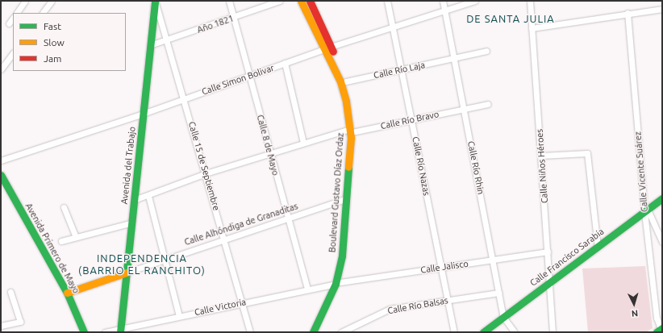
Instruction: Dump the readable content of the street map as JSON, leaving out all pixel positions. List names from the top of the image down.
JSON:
{
  "streets": {
    "street": [
      "Año 1821",
      "Calle Río Laja",
      "Calle Simon Bolivar",
      "Calle Río Bravo",
      "Calle 8 de Mayo",
      "Avenida del Trabajo",
      "Calle 15 de Septiembre",
      "Calle Río Nazas",
      "Calle Niños Héroes",
      "Calle Río Rhin",
      "Calle Vicente Suárez",
      "Boulevard Gustavo Díaz Ordaz",
      "Calle Alhóndiga de Granaditas",
      "Avenida Primero de Mayo",
      "Calle Francisco Sarabia",
      "Calle Jalisco",
      "Calle Río Balsas",
      "Calle Victoria"
    ]
  },
  "crossings": [
    ["Año 1821", "Calle 8 de Mayo"],
    ["Año 1821", "Avenida del Trabajo"],
    ["Año 1821", "Calle 15 de Septiembre"],
    ["Calle Río Laja", "Calle Río Nazas"],
    ["Calle Río Laja", "Calle Río Rhin"],
    ["Calle Río Laja", "Boulevard Gustavo Díaz Ordaz"],
    ["Calle Simon Bolivar", "Calle 8 de Mayo"],
    ["Calle Simon Bolivar", "Avenida del Trabajo"],
    ["Calle Simon Bolivar", "Calle 15 de Septiembre"],
    ["Calle Simon Bolivar", "Calle Río Nazas"],
    ["Calle Simon Bolivar", "Calle Río Rhin"],
    ["Calle Simon Bolivar", "Boulevard Gustavo Díaz Ordaz"],
    ["Calle Río Bravo", "Calle 8 de Mayo"],
    ["Calle Río Bravo", "Avenida del Trabajo"],
    ["Calle Río Bravo", "Calle 15 de Septiembre"],
    ["Calle Río Bravo", "Calle Río Nazas"],
    ["Calle Río Bravo", "Calle Río Rhin"],
    ["Calle Río Bravo", "Boulevard Gustavo Díaz Ordaz"],
    ["Calle 8 de Mayo", "Calle Alhóndiga de Granaditas"],
    ["Calle 8 de Mayo", "Calle Victoria"],
    ["Avenida del Trabajo", "Calle 15 de Septiembre"],
    ["Avenida del Trabajo", "Calle Alhóndiga de Granaditas"],
    ["Avenida del Trabajo", "Calle Victoria"],
    ["Calle 15 de Septiembre", "Calle Alhóndiga de Granaditas"],
    ["Calle 15 de Septiembre", "Calle Victoria"],
    ["Calle Río Nazas", "Calle Jalisco"],
    ["Calle Río Nazas", "Calle Río Balsas"],
    ["Calle Niños Héroes", "Calle Francisco Sarabia"],
    ["Calle Niños Héroes", "Calle Jalisco"],
    ["Calle Río Rhin", "Calle Francisco Sarabia"],
    ["Calle Río Rhin", "Calle Jalisco"],
    ["Calle Río Rhin", "Calle Río Balsas"],
    ["Calle Vicente Suárez", "Calle Francisco Sarabia"],
    ["Boulevard Gustavo Díaz Ordaz", "Calle Alhóndiga de Granaditas"],
    ["Boulevard Gustavo Díaz Ordaz", "Calle Jalisco"],
    ["Boulevard Gustavo Díaz Ordaz", "Calle Victoria"],
    ["Calle Alhóndiga de Granaditas", "Avenida Primero de Mayo"],
    ["Calle Jalisco", "Calle Victoria"]
  ],
  "districts": ["DE SANTA JULIA", "INDEPENDENCIA (BARRIO EL RANCHITO)"],
  "legend": ["Fast", "Slow", "Jam"],
  "north": "bottom"
}
